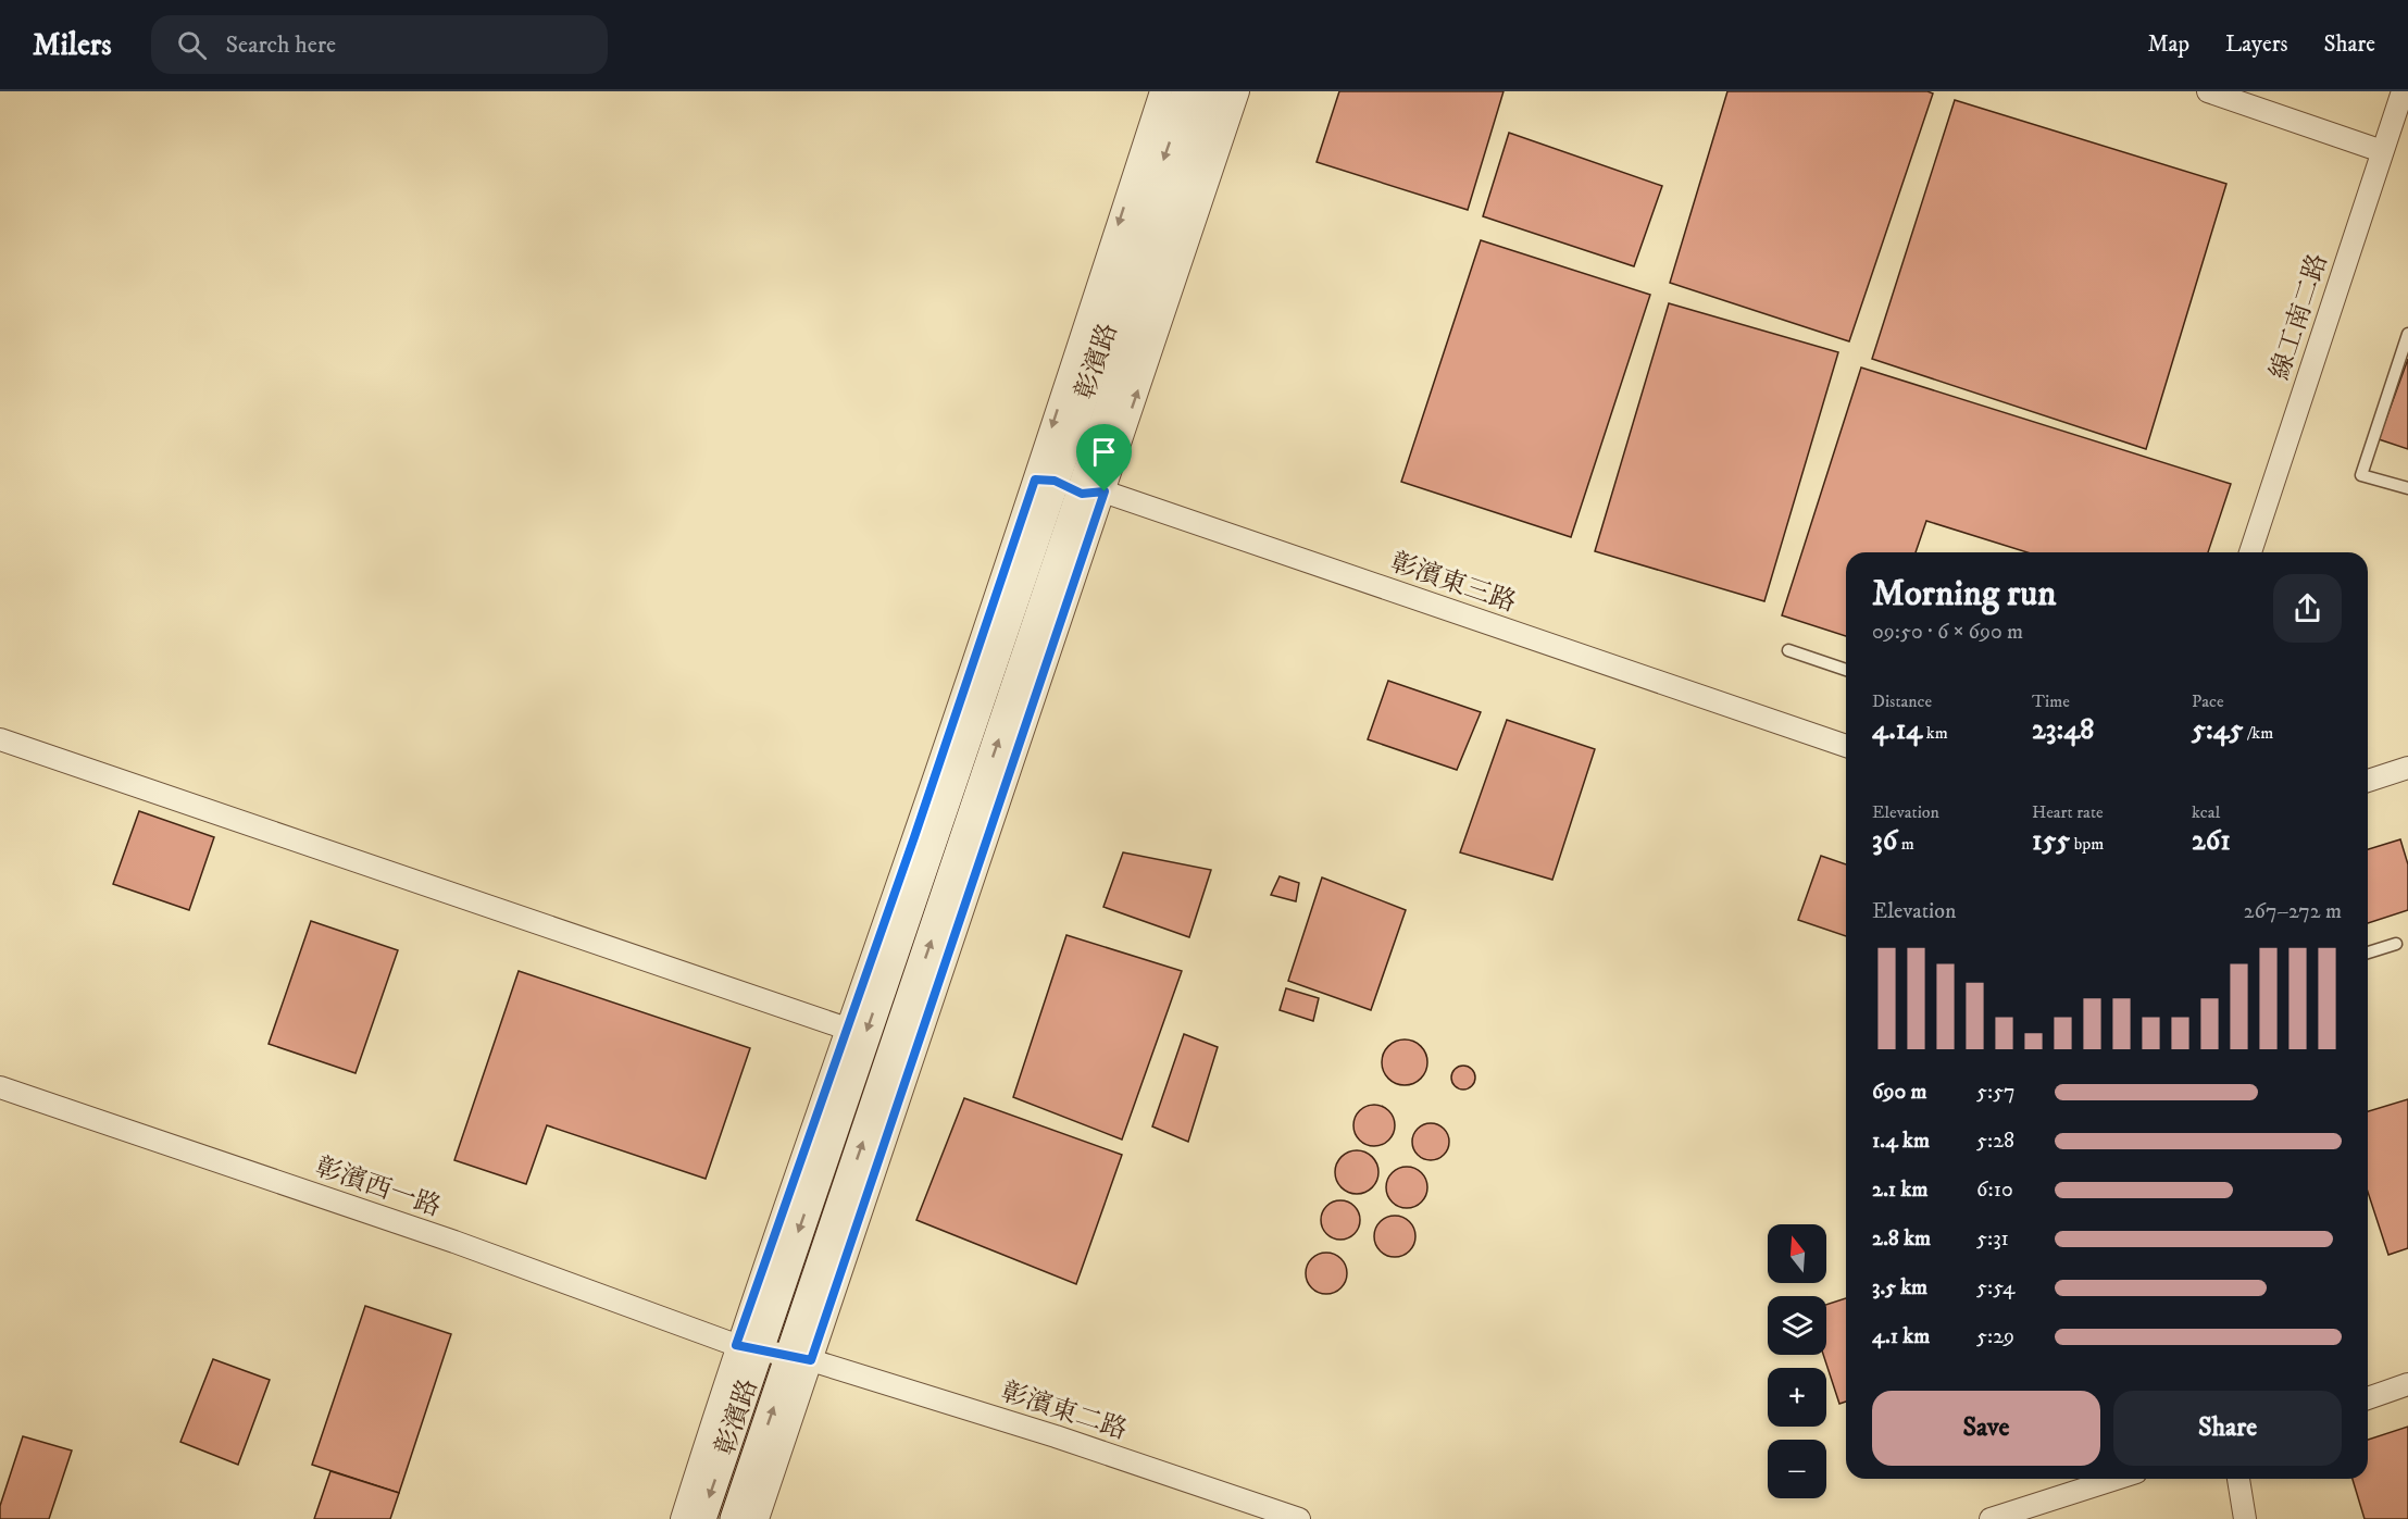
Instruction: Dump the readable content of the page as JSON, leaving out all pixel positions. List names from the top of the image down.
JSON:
{
  "streets": {
    "street": [
      "線工南二路",
      "彰濱路",
      "彰濱東三路",
      "彰濱西一路",
      "彰濱東二路"
    ]
  },
  "crossings": [
    ["彰濱路", "彰濱東三路"],
    ["彰濱路", "彰濱西一路"],
    ["彰濱路", "彰濱東二路"],
    ["彰濱西一路", "彰濱東二路"]
  ],
  "north": "top",
  "page": {
    "header": "Milers",
    "search": "Search here",
    "nav": ["Map", "Layers", "Share"],
    "heading": ["Morning run", "09:50 · 6 × 690 m"],
    "stats": [
      ["Distance", "4.14 km"],
      ["Time", "23:48"],
      ["Pace", "5:45 /km"],
      ["Elevation", "36 m"],
      ["Heart rate", "155 bpm"],
      ["kcal", "261"]
    ],
    "chart": ["Elevation", "267–272 m"],
    "list": [
      {
        "name": "690 m",
        "note": "5:57"
      },
      {
        "name": "1.4 km",
        "note": "5:28"
      },
      {
        "name": "2.1 km",
        "note": "6:10"
      },
      {
        "name": "2.8 km",
        "note": "5:31"
      },
      {
        "name": "3.5 km",
        "note": "5:54"
      },
      {
        "name": "4.1 km",
        "note": "5:29"
      }
    ],
    "map_buttons": ["+", "−"],
    "buttons": ["Save", "Share"]
  }
}
